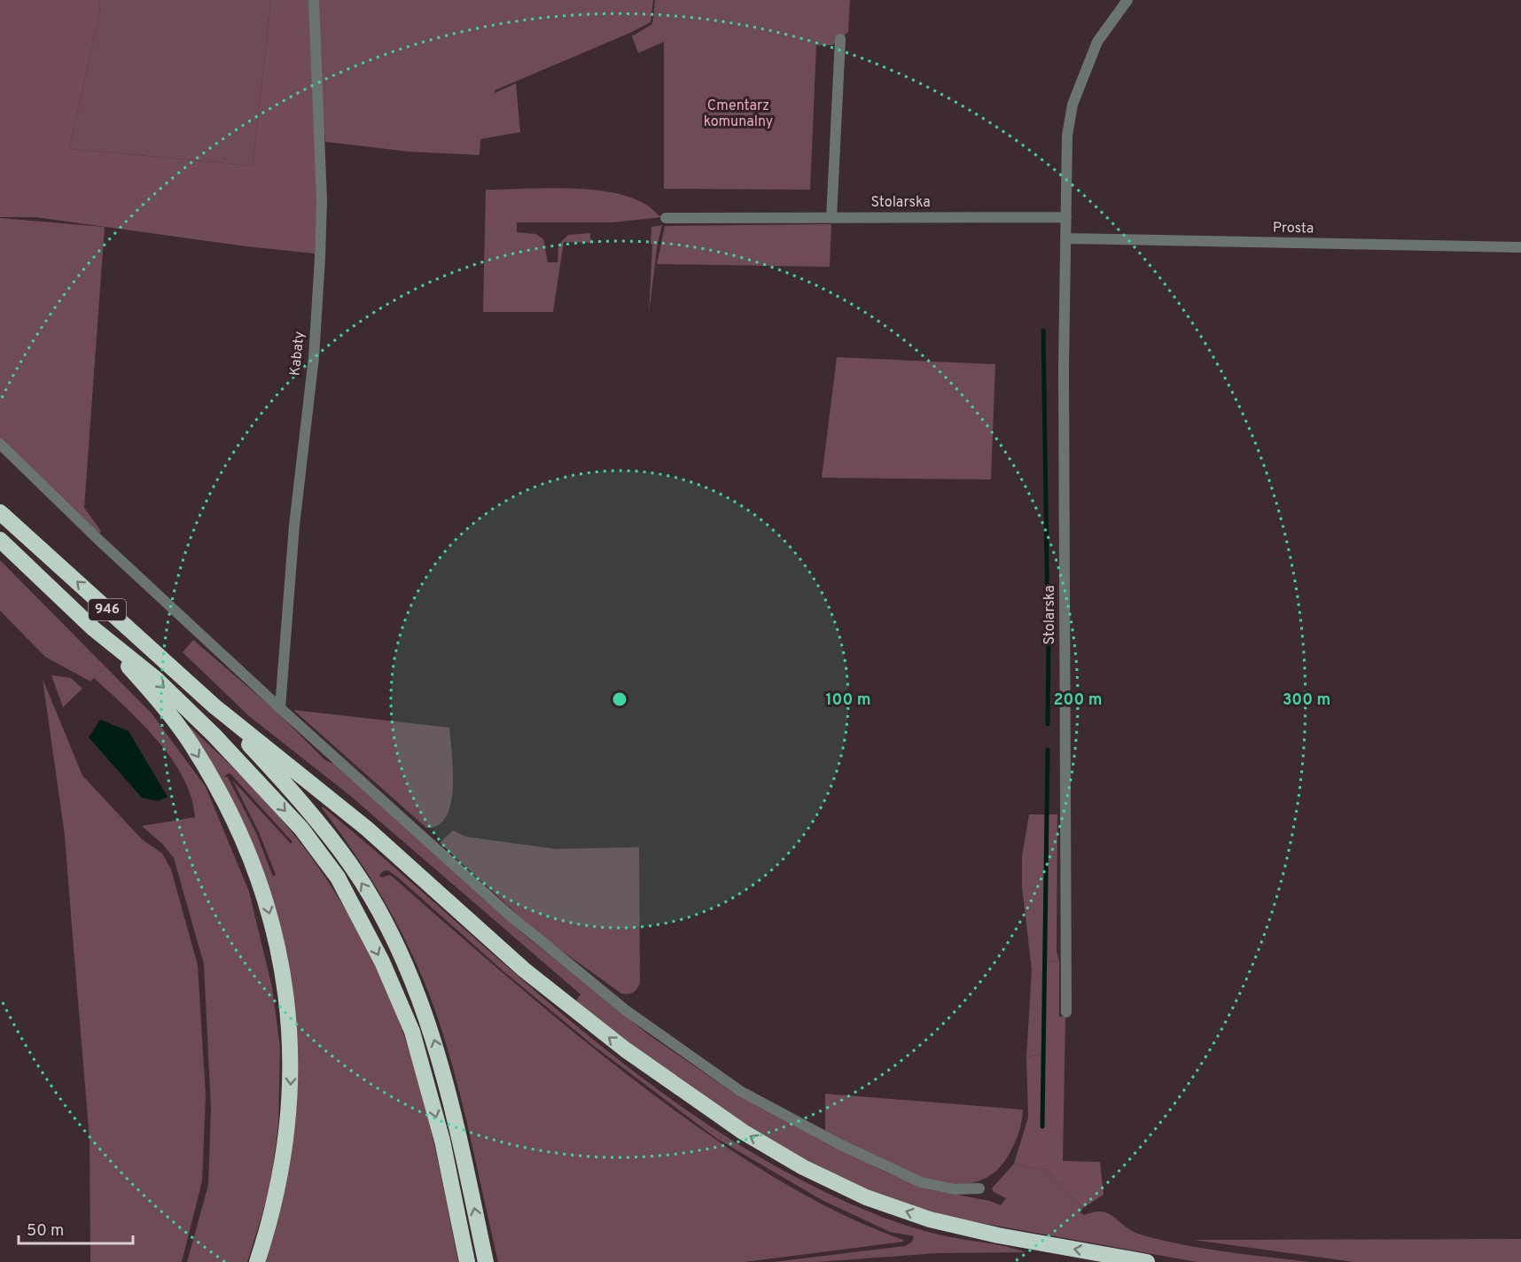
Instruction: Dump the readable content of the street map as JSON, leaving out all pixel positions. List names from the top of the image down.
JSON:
{
  "streets": {
    "highway": ["946"],
    "street": ["Stolarska", "Prosta", "Kabaty"]
  },
  "crossings": [
    ["Stolarska", "Prosta"]
  ],
  "parks": ["Cmentarz komunalny"],
  "scale_bar": "50 m",
  "rings": ["100 m", "200 m", "300 m"]
}
